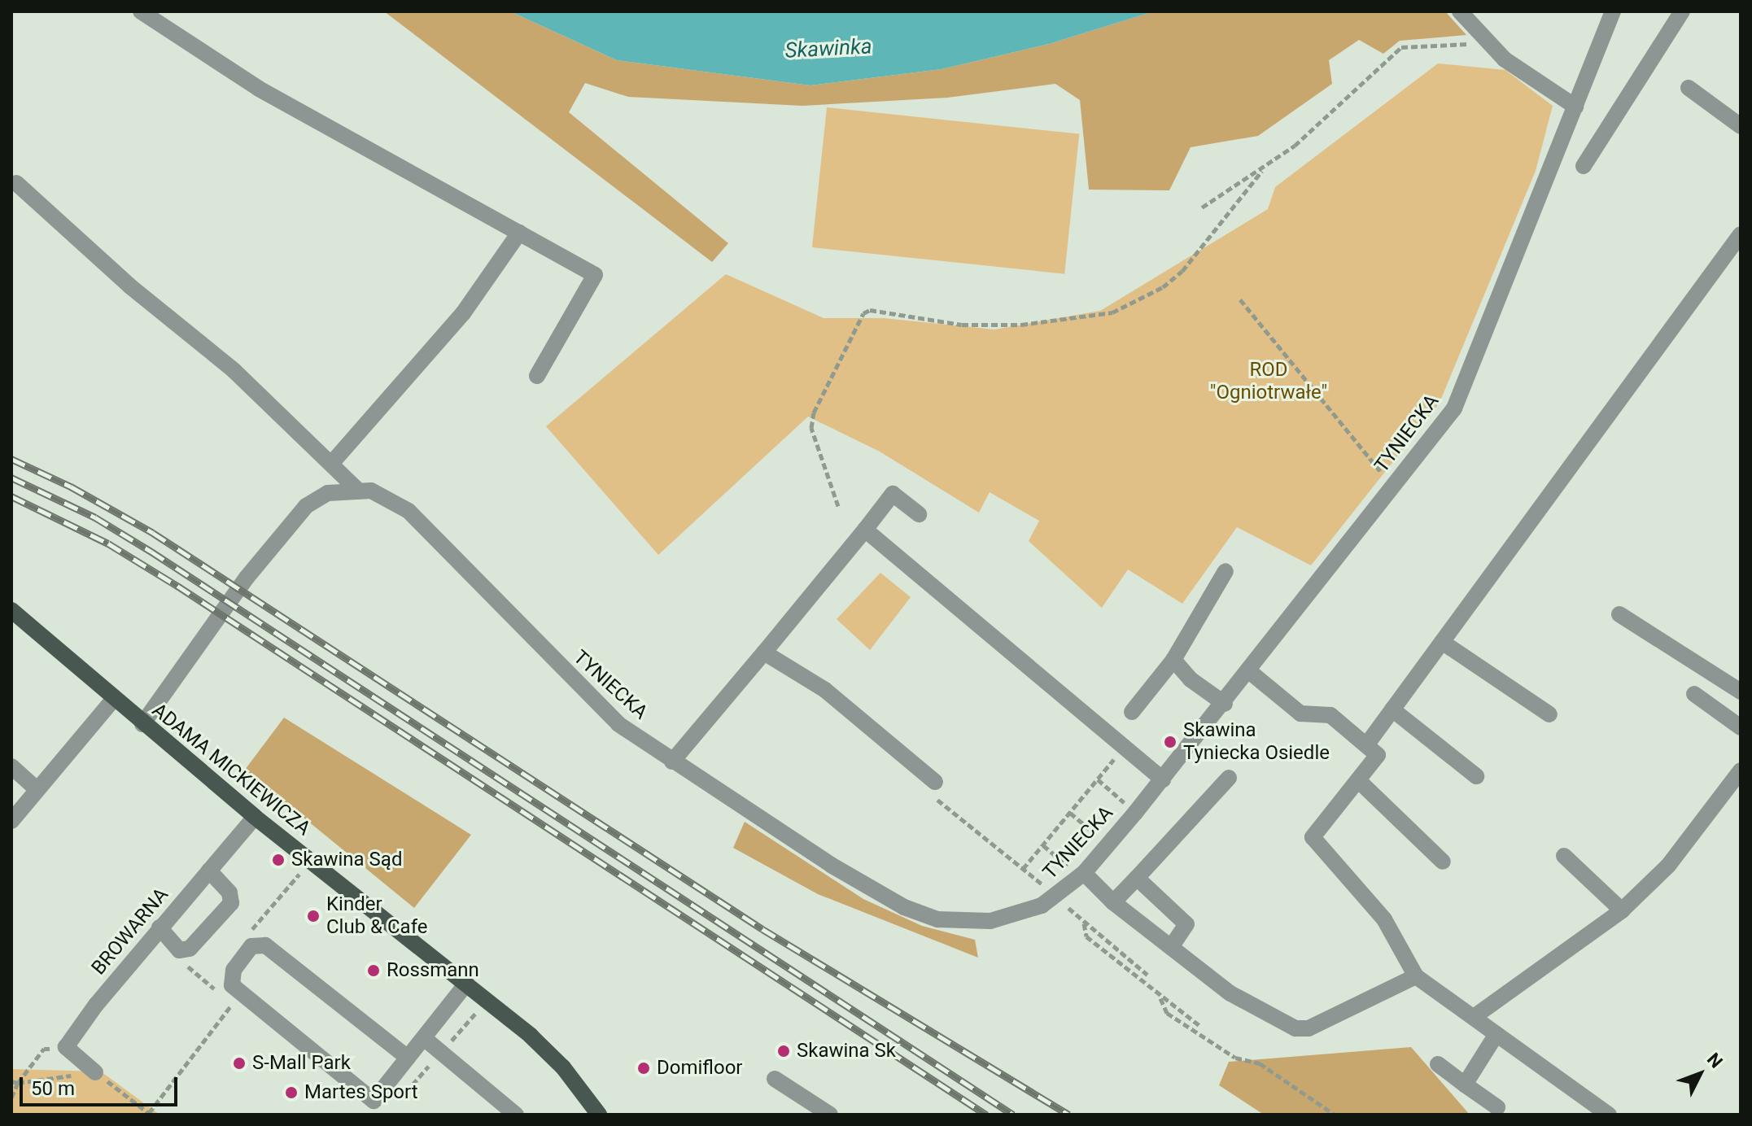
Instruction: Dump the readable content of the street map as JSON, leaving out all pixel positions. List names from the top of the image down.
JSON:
{
  "streets": {
    "main road": ["ADAMA MICKIEWICZA"],
    "street": ["TYNIECKA", "BROWARNA"]
  },
  "crossings": [
    ["TYNIECKA", "ADAMA MICKIEWICZA"],
    ["ADAMA MICKIEWICZA", "BROWARNA"]
  ],
  "water": ["Skawinka"],
  "parks": ["ROD \"Ogniotrwałe\""],
  "places": [
    "Skawina Tyniecka Osiedle",
    "Skawina Sąd",
    "Kinder Club & Cafe",
    "Rossmann",
    "Skawina Sk",
    "S-Mall Park",
    "Domifloor",
    "Martes Sport"
  ],
  "scale_bar": "50 m",
  "north": "top right"
}
